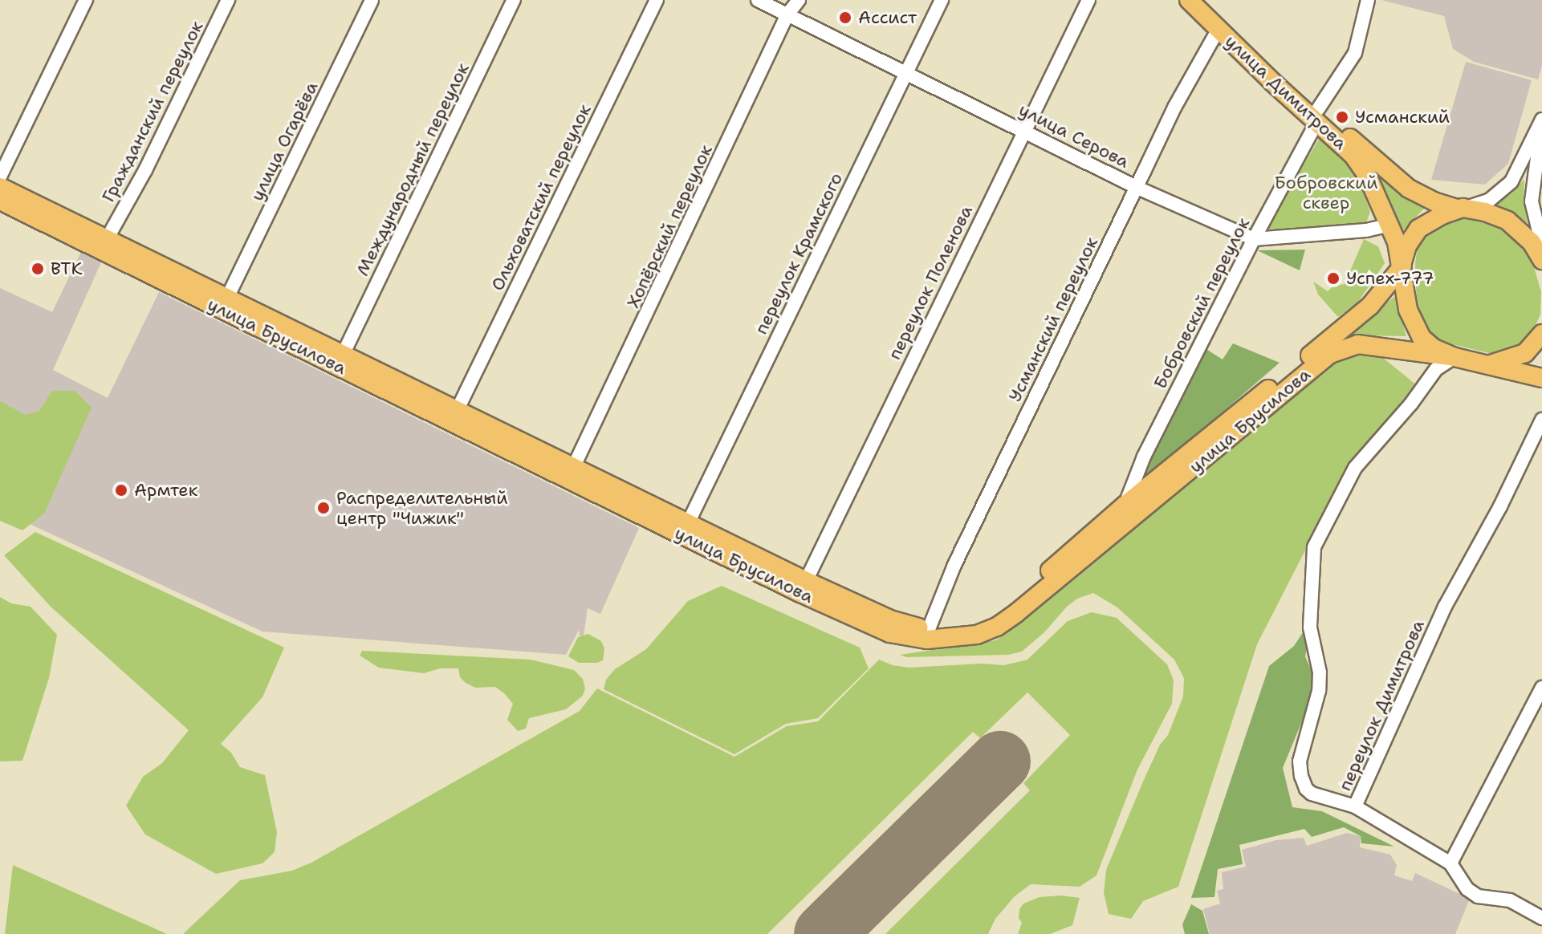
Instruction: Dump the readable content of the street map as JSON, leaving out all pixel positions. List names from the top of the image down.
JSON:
{
  "streets": {
    "main road": ["улица Димитрова", "улица Брусилова"],
    "street": [
      "Гражданский переулок",
      "улица Серова",
      "улица Огарёва",
      "Международный переулок",
      "Ольховатский переулок",
      "Хопёрский переулок",
      "переулок Крамского",
      "переулок Поленова",
      "Бобровский переулок",
      "Усманский переулок",
      "переулок Димитрова"
    ]
  },
  "crossings": [
    ["улица Димитрова", "улица Серова"],
    ["улица Димитрова", "Бобровский переулок"],
    ["улица Димитрова", "Усманский переулок"],
    ["улица Димитрова", "улица Брусилова"],
    ["Гражданский переулок", "улица Брусилова"],
    ["улица Серова", "Хопёрский переулок"],
    ["улица Серова", "переулок Крамского"],
    ["улица Серова", "переулок Поленова"],
    ["улица Серова", "Бобровский переулок"],
    ["улица Серова", "Усманский переулок"],
    ["улица Огарёва", "улица Брусилова"],
    ["Международный переулок", "улица Брусилова"],
    ["Ольховатский переулок", "улица Брусилова"],
    ["Хопёрский переулок", "улица Брусилова"],
    ["переулок Крамского", "улица Брусилова"],
    ["переулок Поленова", "улица Брусилова"],
    ["Бобровский переулок", "улица Брусилова"],
    ["Усманский переулок", "улица Брусилова"]
  ],
  "parks": ["Бобровский сквер"],
  "places": [
    "Ассист",
    "Усманский",
    "ВТК",
    "Успех-777",
    "Армтек",
    "Распределительный центр \"Чижик\""
  ]
}
